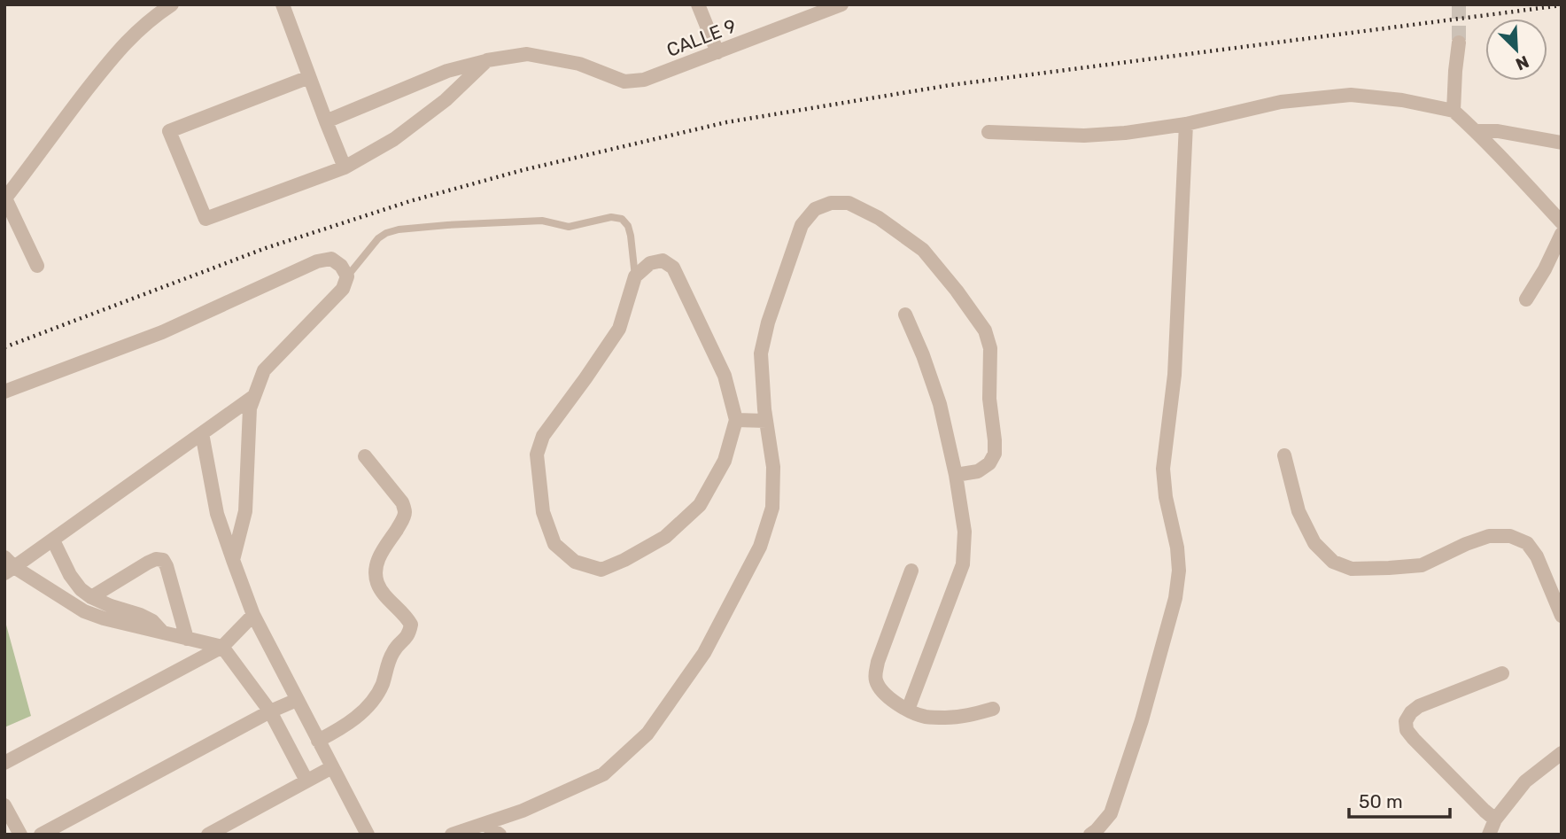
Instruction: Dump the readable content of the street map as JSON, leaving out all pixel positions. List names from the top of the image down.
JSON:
{
  "streets": {
    "street": ["CALLE 9"]
  },
  "scale_bar": "50 m",
  "north": "bottom right"
}
